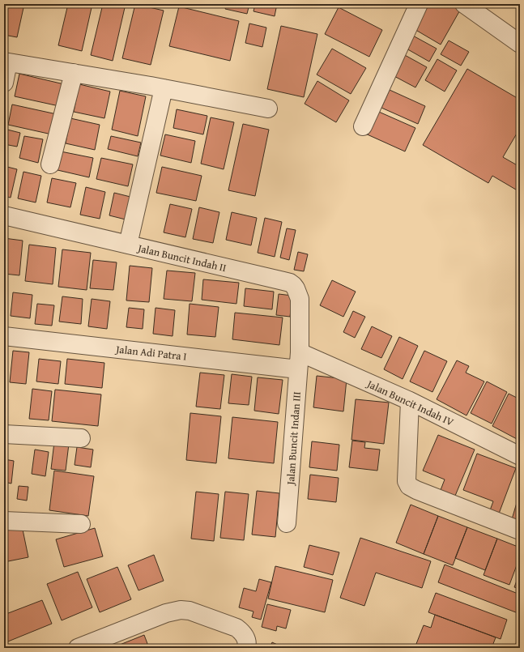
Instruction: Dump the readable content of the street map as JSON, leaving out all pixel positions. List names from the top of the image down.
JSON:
{
  "streets": {
    "street": [
      "Jalan Buncit Indah II",
      "Jalan Adi Patra I",
      "Jalan Buncit Indah IV",
      "Jalan Buncit Indan III"
    ]
  },
  "crossings": [
    ["Jalan Buncit Indah II", "Jalan Adi Patra I"],
    ["Jalan Buncit Indah II", "Jalan Buncit Indah IV"],
    ["Jalan Buncit Indah II", "Jalan Buncit Indan III"],
    ["Jalan Adi Patra I", "Jalan Buncit Indah IV"],
    ["Jalan Adi Patra I", "Jalan Buncit Indan III"],
    ["Jalan Buncit Indah IV", "Jalan Buncit Indan III"]
  ]
}
